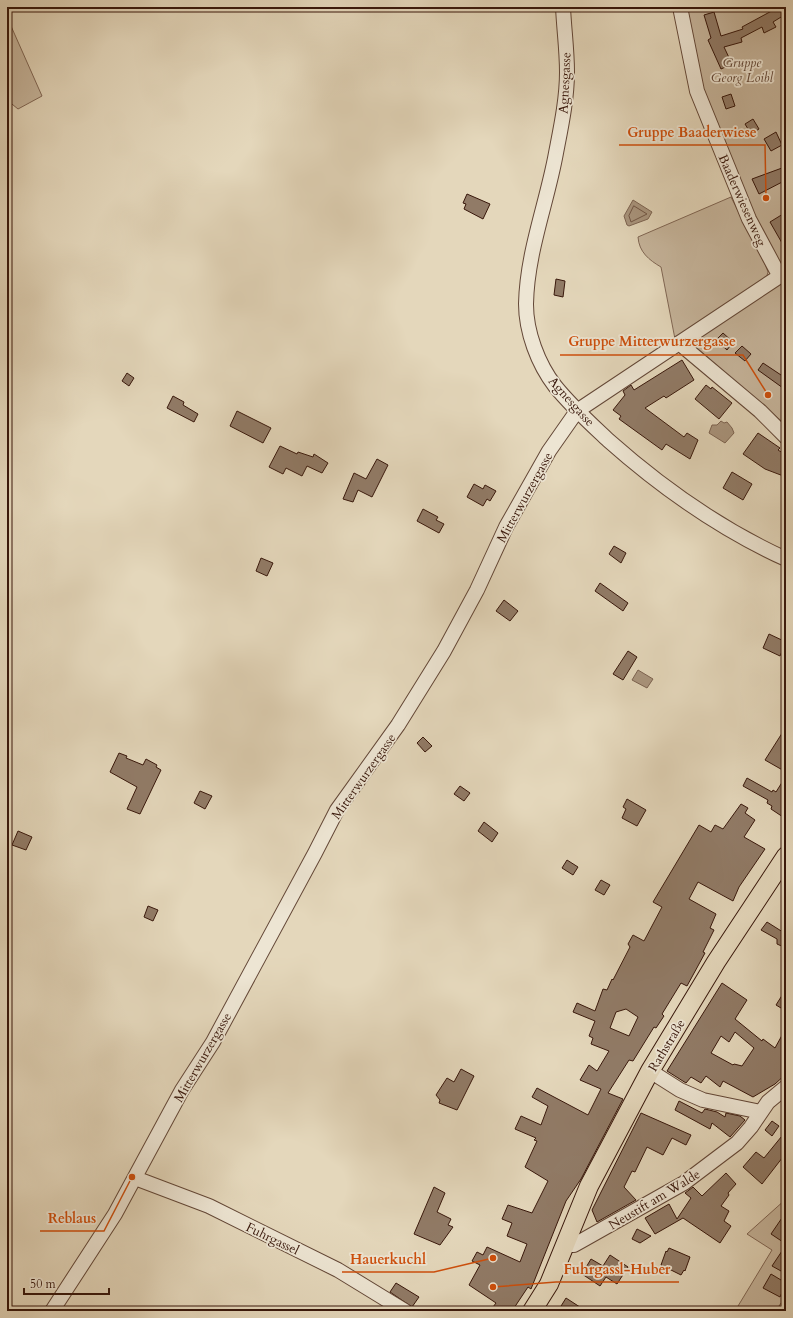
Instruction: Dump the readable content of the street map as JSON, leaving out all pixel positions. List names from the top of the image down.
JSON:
{
  "streets": {
    "main road": ["Rathstraße"],
    "street": [
      "Agnesgasse",
      "Baaderwiesenweg",
      "Mitterwurzergasse",
      "Neustift am Walde",
      "Fuhrgassel"
    ]
  },
  "crossings": [
    ["Agnesgasse", "Mitterwurzergasse"],
    ["Baaderwiesenweg", "Mitterwurzergasse"],
    ["Mitterwurzergasse", "Fuhrgassel"],
    ["Rathstraße", "Neustift am Walde"]
  ],
  "parks": ["Gruppe Georg Loibl"],
  "places": [
    "Gruppe Baaderwiese",
    "Gruppe Mitterwurzergasse",
    "Reblaus",
    "Hauerkuchl",
    "Fuhrgassl-Huber"
  ],
  "scale_bar": "50 m"
}
